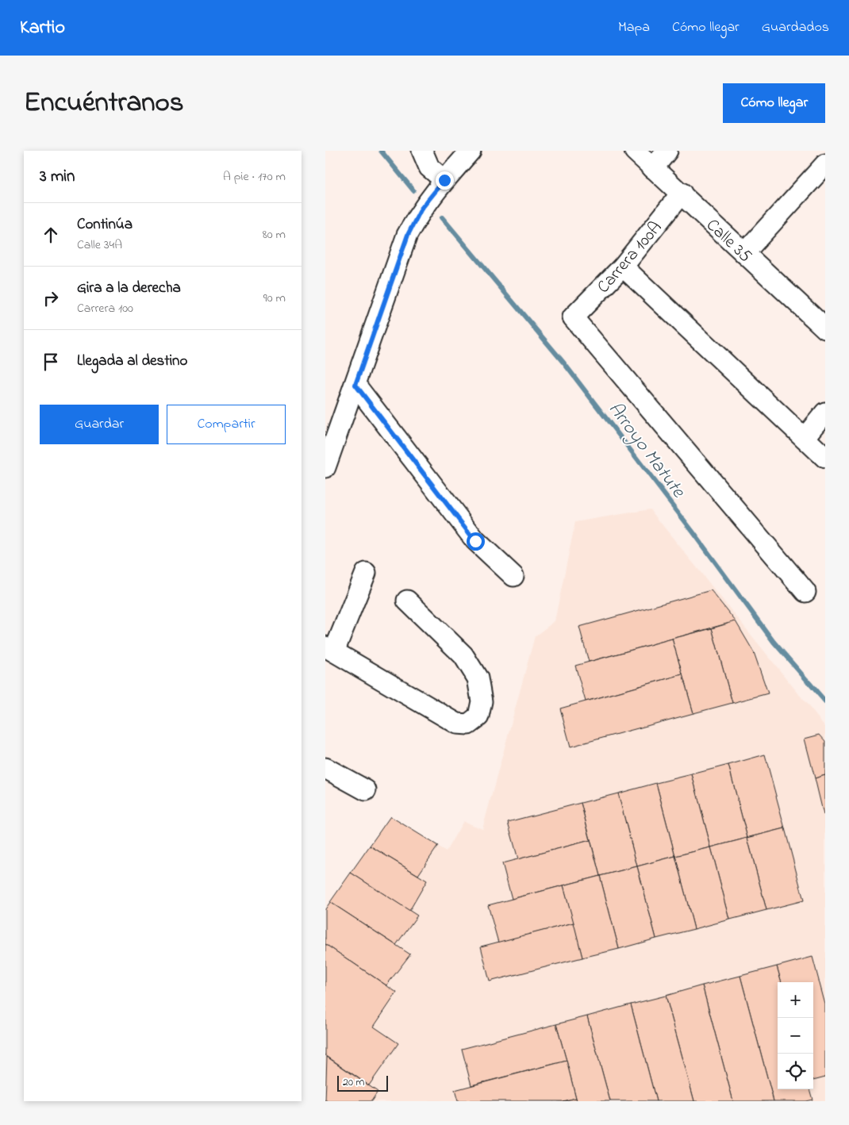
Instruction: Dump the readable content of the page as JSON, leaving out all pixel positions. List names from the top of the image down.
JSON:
{
  "streets": {
    "street": ["Calle 35", "Carrera 100A"]
  },
  "crossings": [
    ["Calle 35", "Carrera 100A"]
  ],
  "water": ["Arroyo Matute"],
  "scale_bar": "20 m",
  "page": {
    "header": "Kartio",
    "nav": ["Mapa", "Cómo llegar", "Guardados"],
    "title": "Encuéntranos",
    "buttons": [
      "Cómo llegar",
      ["Guardar", "Compartir"]
    ],
    "heading": ["3 min", "A pie · 170 m"],
    "list": [
      ["Continúa", "Calle 34A", "80 m"],
      ["Gira a la derecha", "Carrera 100", "90 m"],
      "Llegada al destino"
    ],
    "map_buttons": ["+", "−"],
    "scale": "20 m"
  }
}
